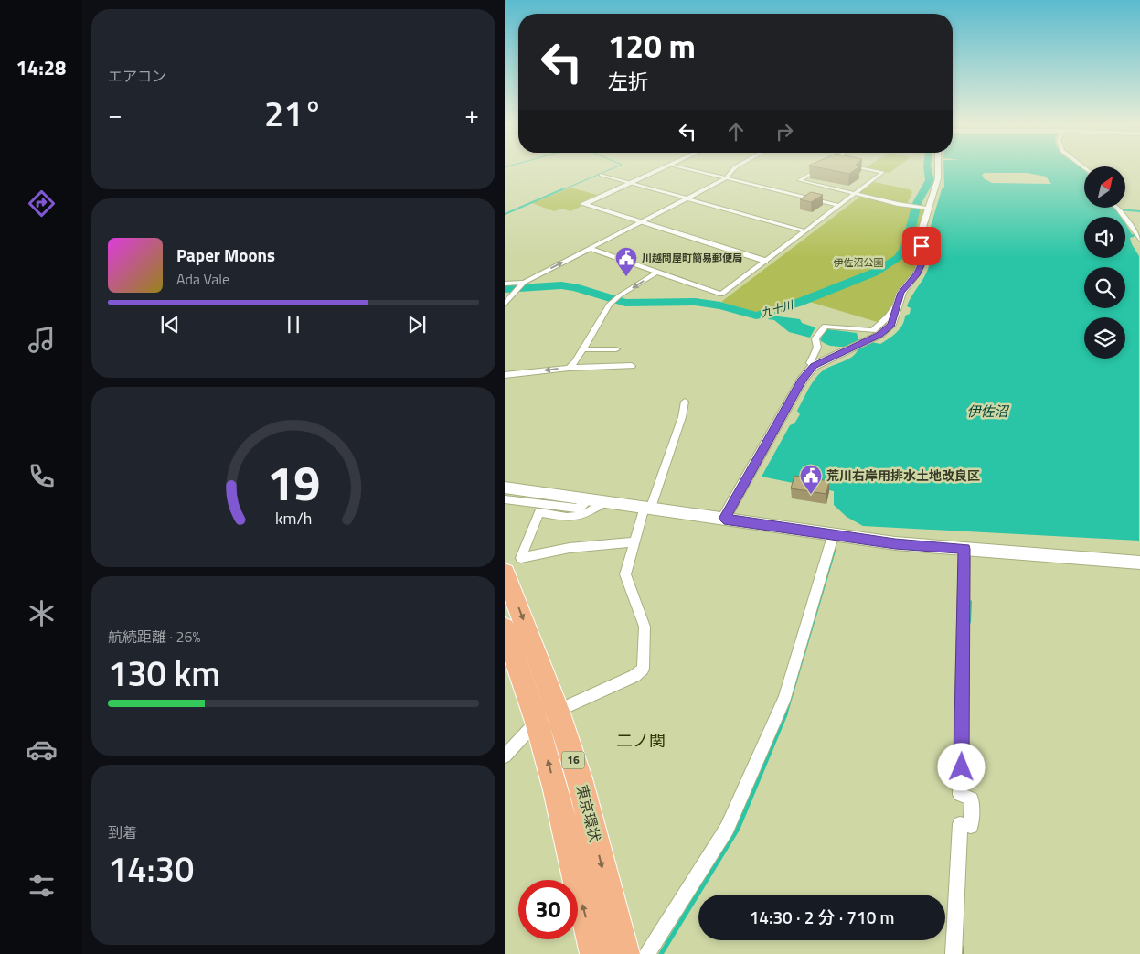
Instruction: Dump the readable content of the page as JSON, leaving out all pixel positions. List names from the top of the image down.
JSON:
{
  "streets": {
    "highway": ["16", "東京環状"]
  },
  "districts": ["二ノ関"],
  "water": ["九十川", "伊佐沼"],
  "parks": ["伊佐沼公園"],
  "places": {
    "public building": ["川越問屋町簡易郵便局", "荒川右岸用排水土地改良区"]
  },
  "north": "top right",
  "page": {
    "tabs": "14:28",
    "tile": [
      "エアコン",
      ["航続距離 · 26%", "130 km"],
      ["到着", "14:30"]
    ],
    "turn": ["120 m", "左折"],
    "heat": ["−", "21°", "+"],
    "song": ["Paper Moons", "Ada Vale"],
    "limit": "30",
    "trip": "14:30 · 2 分 · 710 m",
    "gauge": ["19", "km/h"]
  }
}
